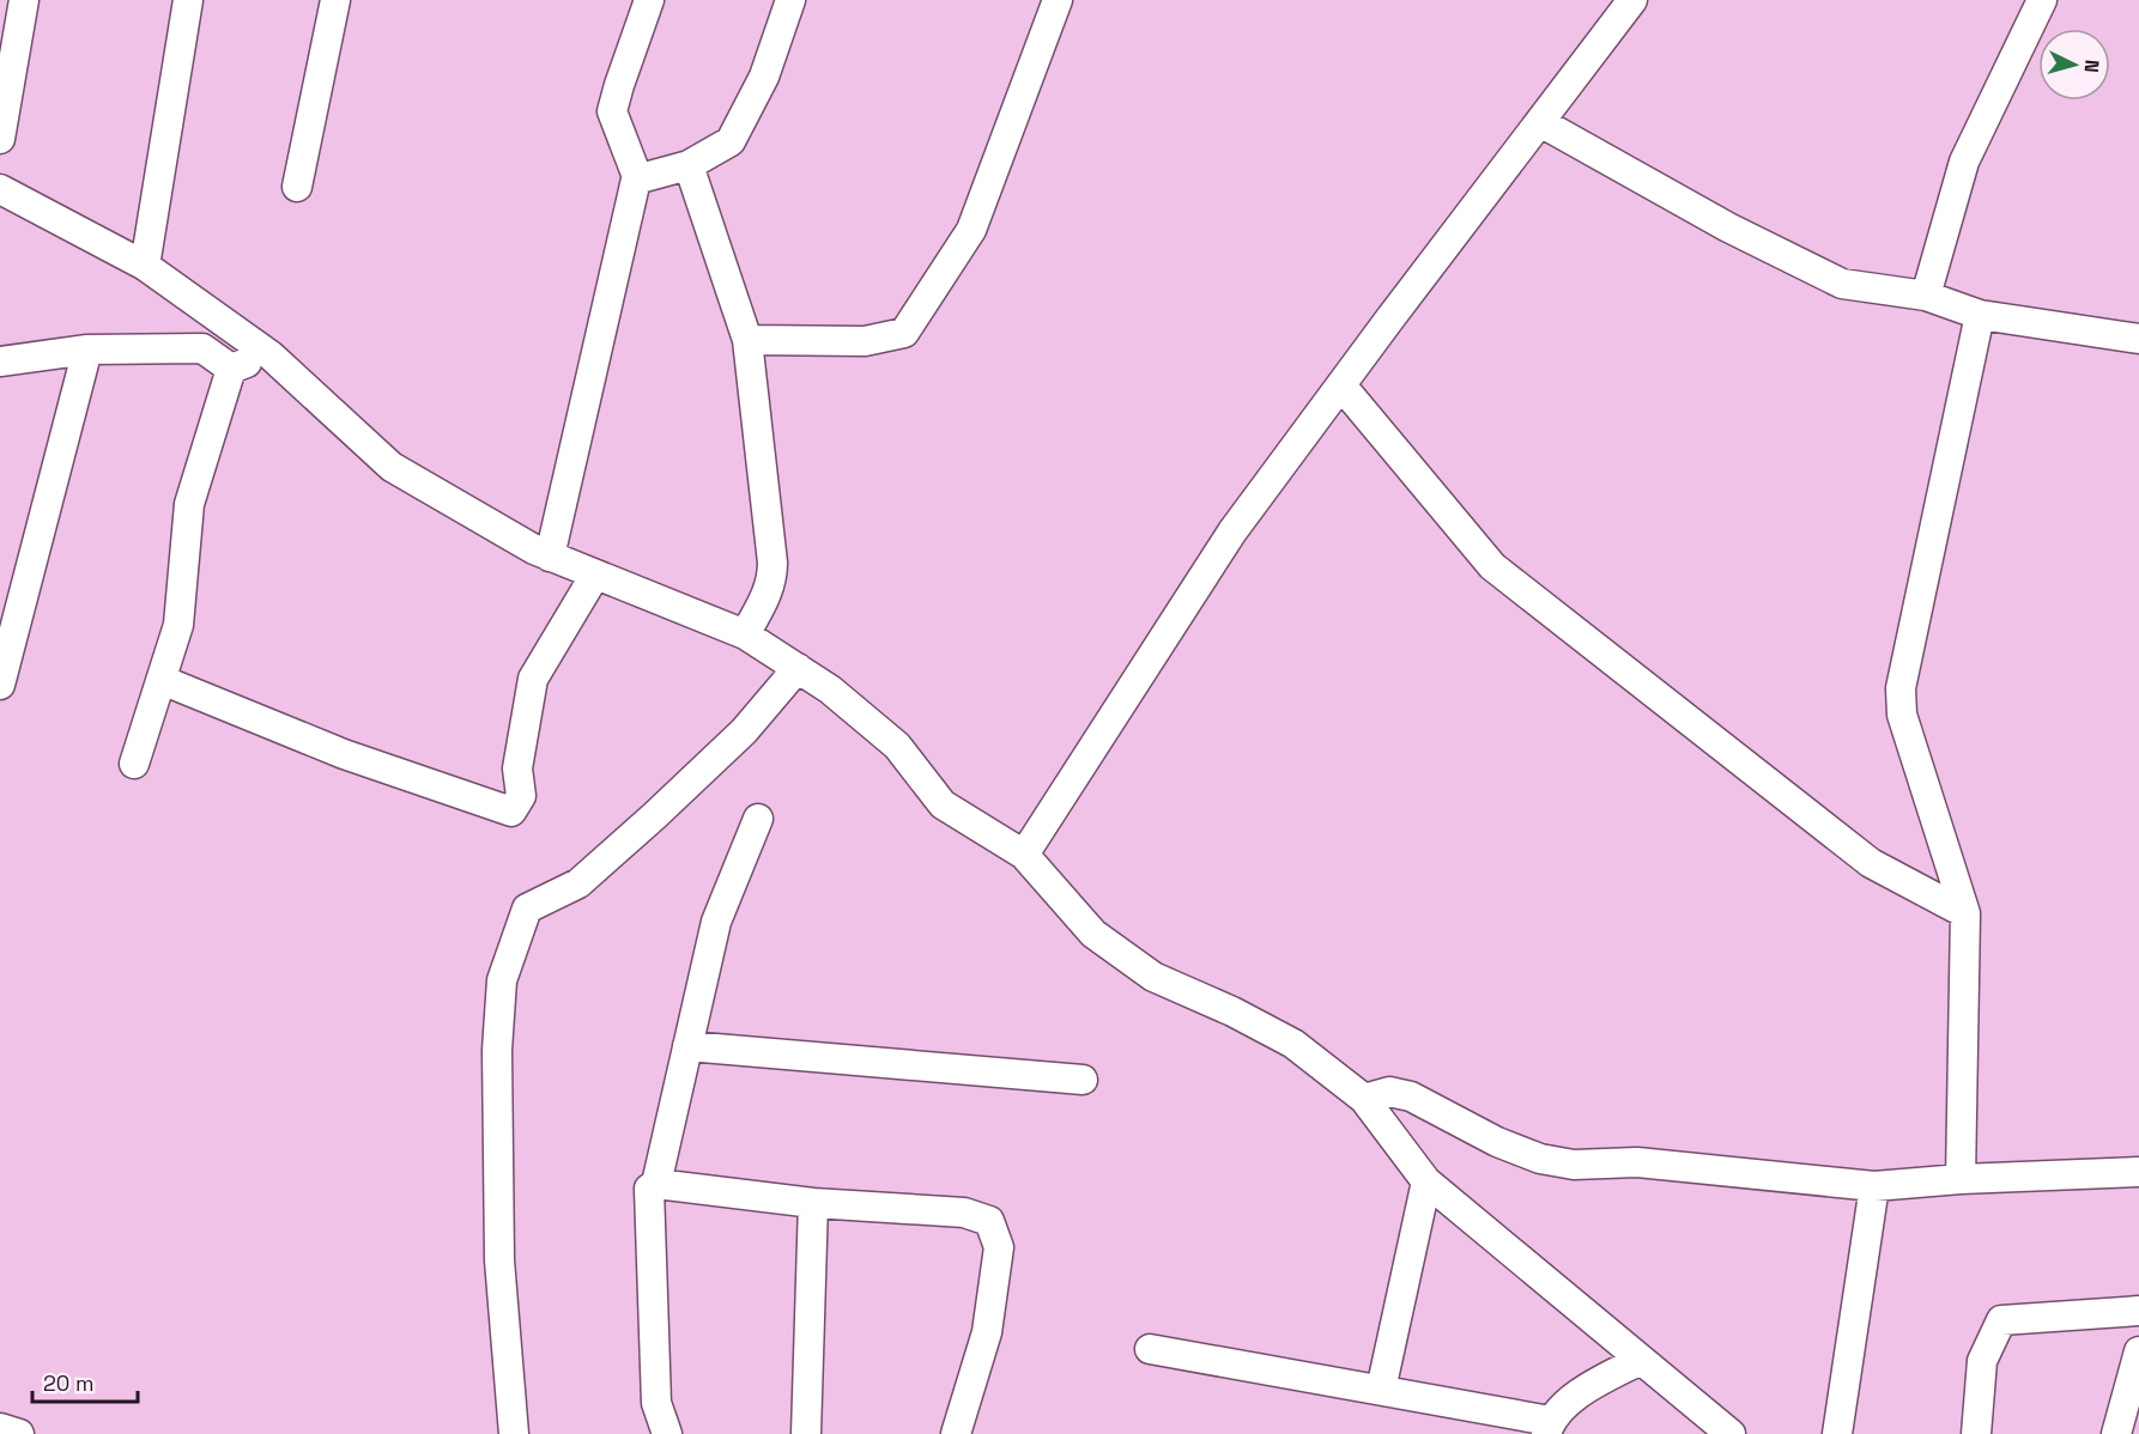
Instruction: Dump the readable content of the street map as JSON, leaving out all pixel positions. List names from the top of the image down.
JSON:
{
  "scale_bar": "20 m",
  "north": "right"
}
